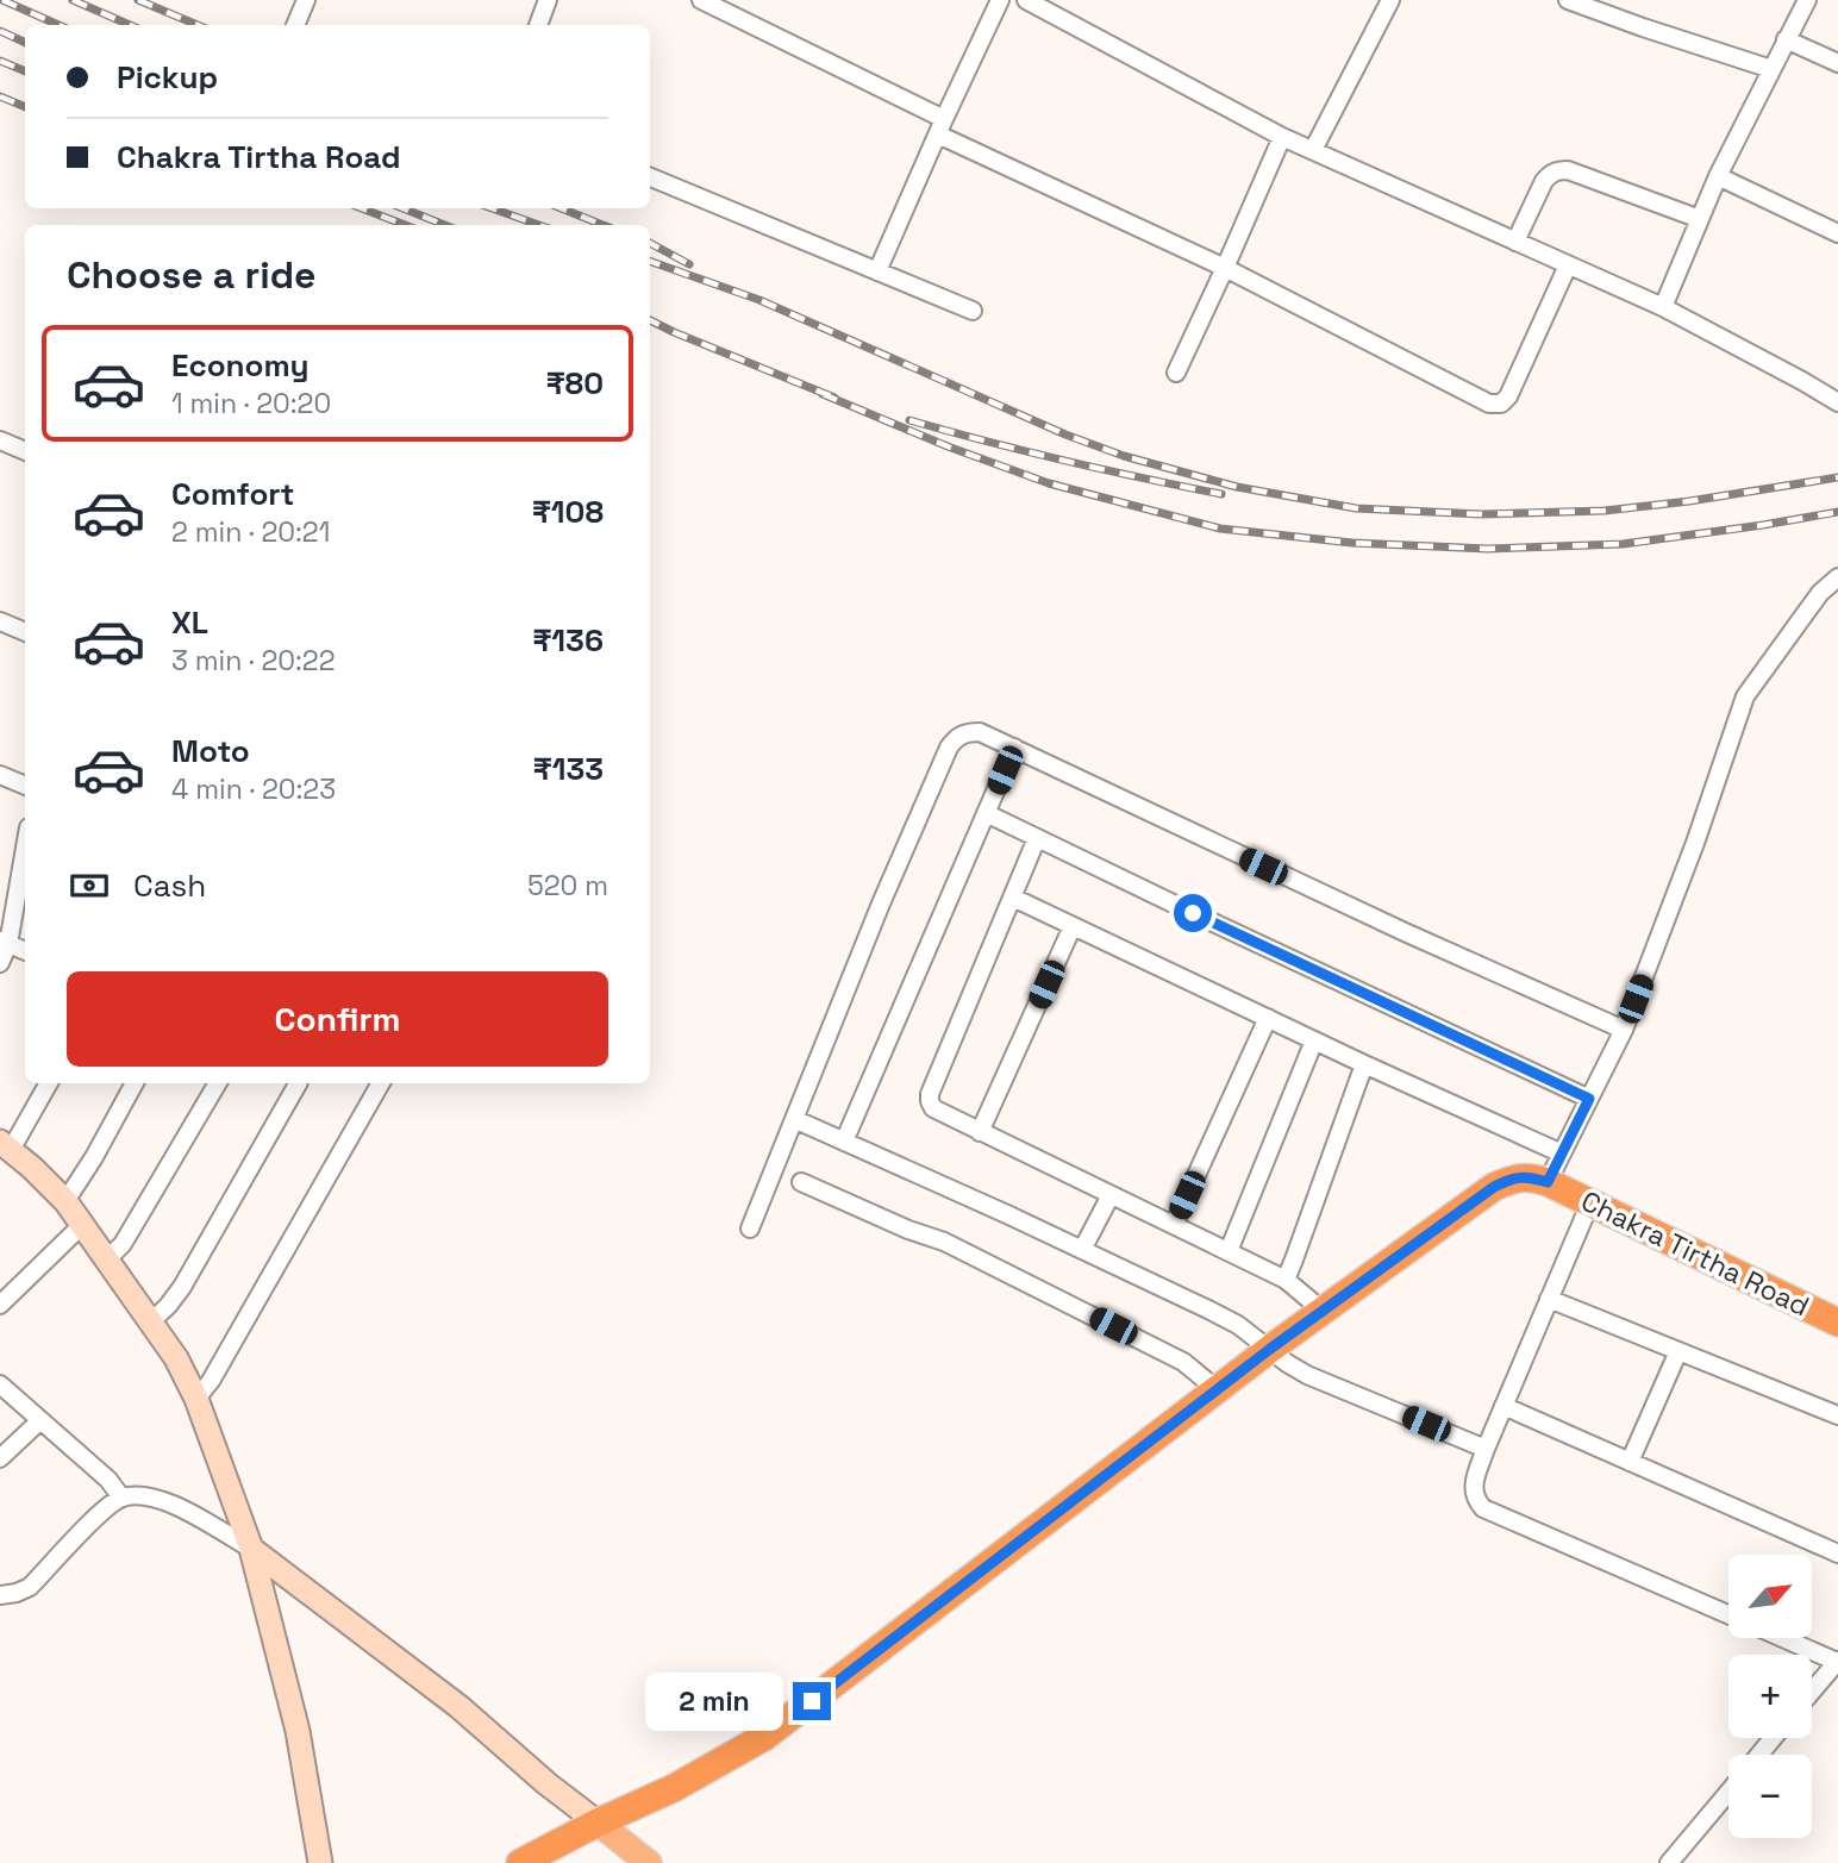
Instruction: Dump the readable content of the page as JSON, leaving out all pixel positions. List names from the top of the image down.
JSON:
{
  "streets": {
    "highway": ["Chakra Tirtha Road"]
  },
  "north": "top right",
  "page": {
    "banner": ["Pickup", "Chakra Tirtha Road"],
    "heading": "Choose a ride",
    "list": [
      {
        "name": "Economy",
        "note": "1 min · 20:20",
        "value": "₹80"
      },
      {
        "name": "Comfort",
        "note": "2 min · 20:21",
        "value": "₹108"
      },
      {
        "name": "XL",
        "note": "3 min · 20:22",
        "value": "₹136"
      },
      {
        "name": "Moto",
        "note": "4 min · 20:23",
        "value": "₹133"
      }
    ],
    "pay": ["Cash", "520 m"],
    "buttons": "Confirm",
    "map_buttons": ["+", "−"],
    "bubble": "2 min"
  }
}
